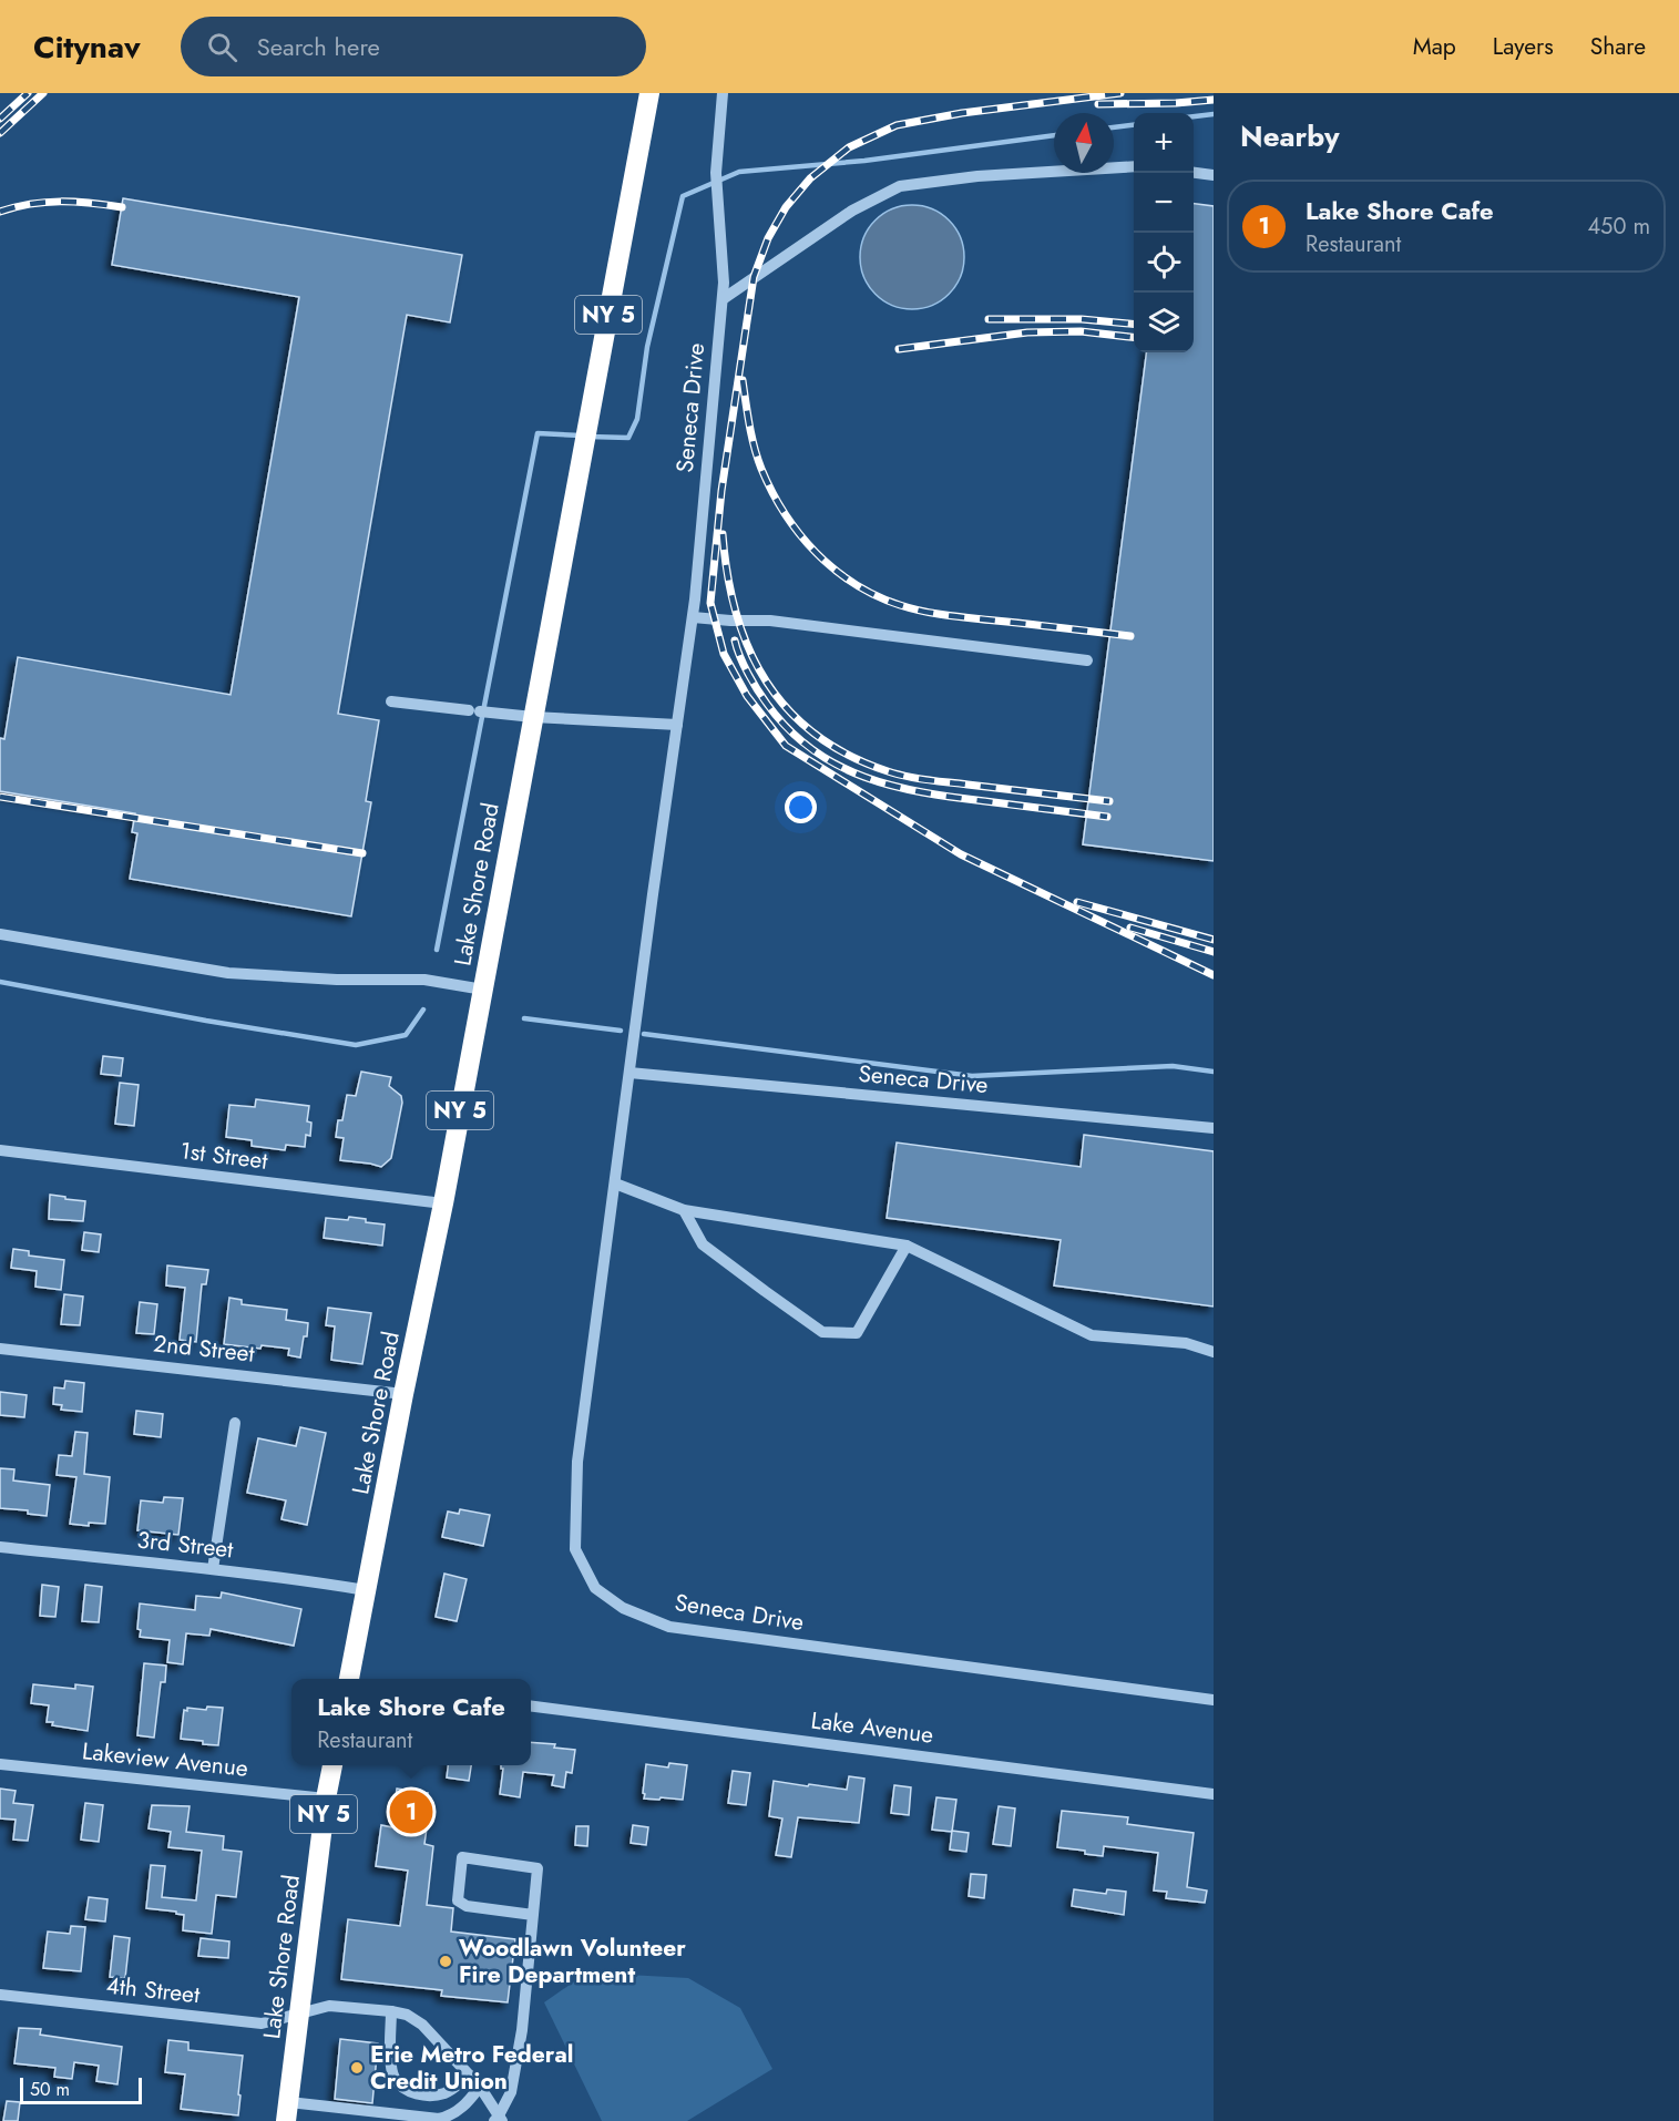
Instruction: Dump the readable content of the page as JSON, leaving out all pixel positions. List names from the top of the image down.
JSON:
{
  "streets": {
    "highway": ["NY 5", "Lake Shore Road"],
    "street": [
      "Seneca Drive",
      "1st Street",
      "2nd Street",
      "3rd Street",
      "Lake Avenue",
      "Lakeview Avenue",
      "4th Street"
    ]
  },
  "crossings": [
    ["Lake Shore Road", "1st Street"],
    ["Lake Shore Road", "2nd Street"],
    ["Lake Shore Road", "3rd Street"],
    ["Lake Shore Road", "Lakeview Avenue"],
    ["Lake Shore Road", "4th Street"]
  ],
  "places": ["Woodlawn Volunteer Fire Department", "Erie Metro Federal Credit Union"],
  "scale_bar": "50 m",
  "north": "top",
  "page": {
    "header": "Citynav",
    "search": "Search here",
    "nav": ["Map", "Layers", "Share"],
    "heading": "Nearby",
    "map_buttons": ["+", "−"],
    "list": [
      {
        "mark": "1",
        "name": "Lake Shore Cafe",
        "note": "Restaurant",
        "value": "450 m"
      }
    ],
    "popup": ["Lake Shore Cafe", "Restaurant"],
    "pins": "1",
    "scale": "50 m"
  }
}
